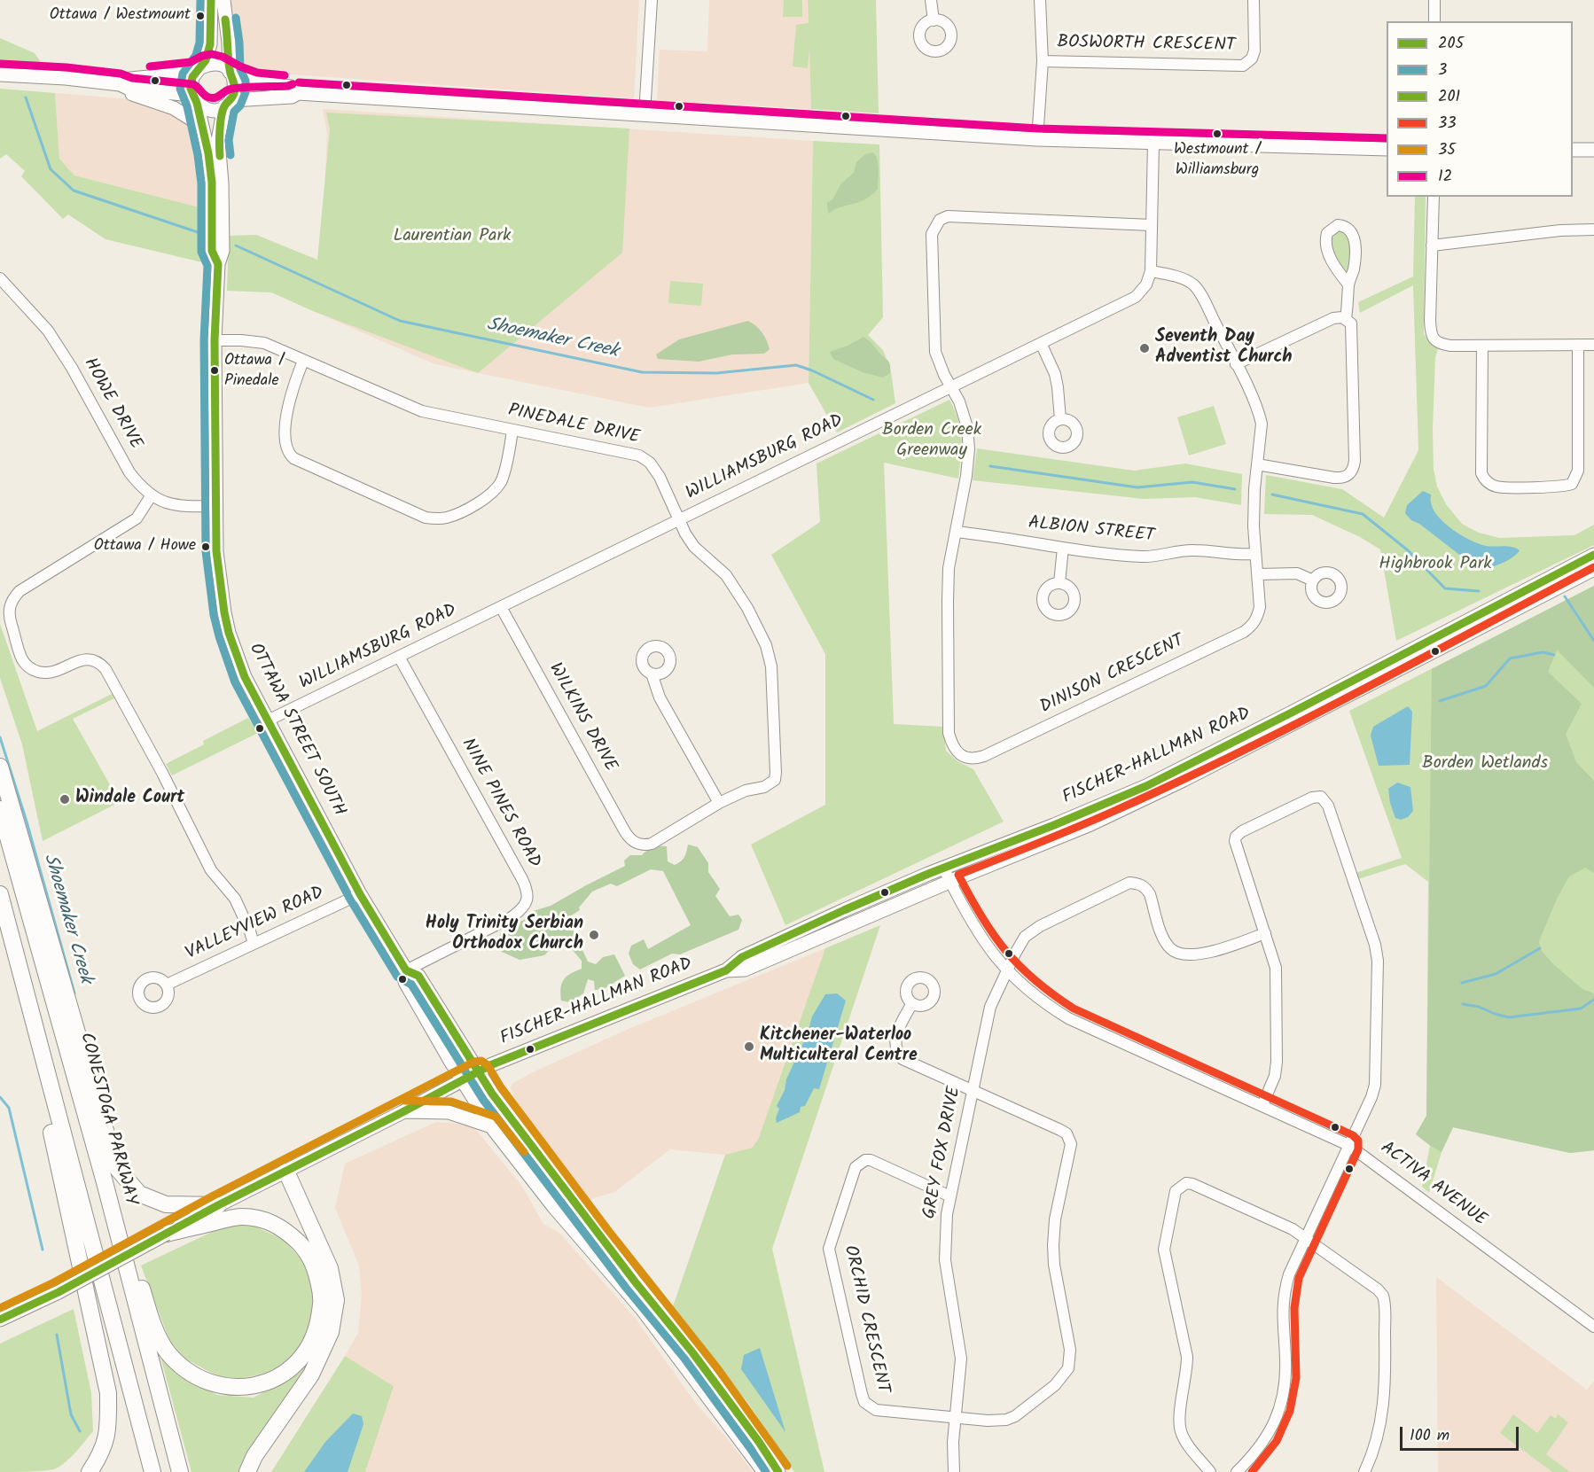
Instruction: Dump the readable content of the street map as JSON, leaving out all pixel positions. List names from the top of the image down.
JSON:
{
  "streets": {
    "highway": ["CONESTOGA PARKWAY"],
    "main road": ["OTTAWA STREET SOUTH", "FISCHER-HALLMAN ROAD"],
    "street": [
      "BOSWORTH CRESCENT",
      "HOWE DRIVE",
      "PINEDALE DRIVE",
      "WILLIAMSBURG ROAD",
      "ALBION STREET",
      "DINISON CRESCENT",
      "WILKINS DRIVE",
      "NINE PINES ROAD",
      "VALLEYVIEW ROAD",
      "GREY FOX DRIVE",
      "ACTIVA AVENUE",
      "ORCHID CRESCENT"
    ]
  },
  "crossings": [
    ["PINEDALE DRIVE", "WILLIAMSBURG ROAD"],
    ["PINEDALE DRIVE", "WILKINS DRIVE"],
    ["PINEDALE DRIVE", "OTTAWA STREET SOUTH"],
    ["WILLIAMSBURG ROAD", "DINISON CRESCENT"],
    ["WILLIAMSBURG ROAD", "WILKINS DRIVE"],
    ["WILLIAMSBURG ROAD", "OTTAWA STREET SOUTH"],
    ["WILLIAMSBURG ROAD", "NINE PINES ROAD"],
    ["ALBION STREET", "DINISON CRESCENT"],
    ["OTTAWA STREET SOUTH", "FISCHER-HALLMAN ROAD"],
    ["OTTAWA STREET SOUTH", "NINE PINES ROAD"],
    ["OTTAWA STREET SOUTH", "VALLEYVIEW ROAD"],
    ["FISCHER-HALLMAN ROAD", "ACTIVA AVENUE"],
    ["GREY FOX DRIVE", "ACTIVA AVENUE"],
    ["GREY FOX DRIVE", "ORCHID CRESCENT"]
  ],
  "water": ["Shoemaker Creek"],
  "parks": [
    "Laurentian Park",
    "Borden Creek Greenway",
    "Highbrook Park",
    "Borden Wetlands"
  ],
  "places": [
    "Ottawa / Westmount",
    "Westmount / Williamsburg",
    "Seventh Day Adventist Church",
    "Ottawa / Pinedale",
    "Ottawa / Howe",
    "Windale Court",
    "Holy Trinity Serbian Orthodox Church",
    "Kitchener-Waterloo Multiculteral Centre"
  ],
  "lines": [
    "transit line 205",
    "transit line 3",
    "transit line 12",
    "transit line 201",
    "transit line 33",
    "transit line 35"
  ],
  "legend": [
    "205",
    "3",
    "201",
    "33",
    "35",
    "12"
  ],
  "scale_bar": "100 m"
}
